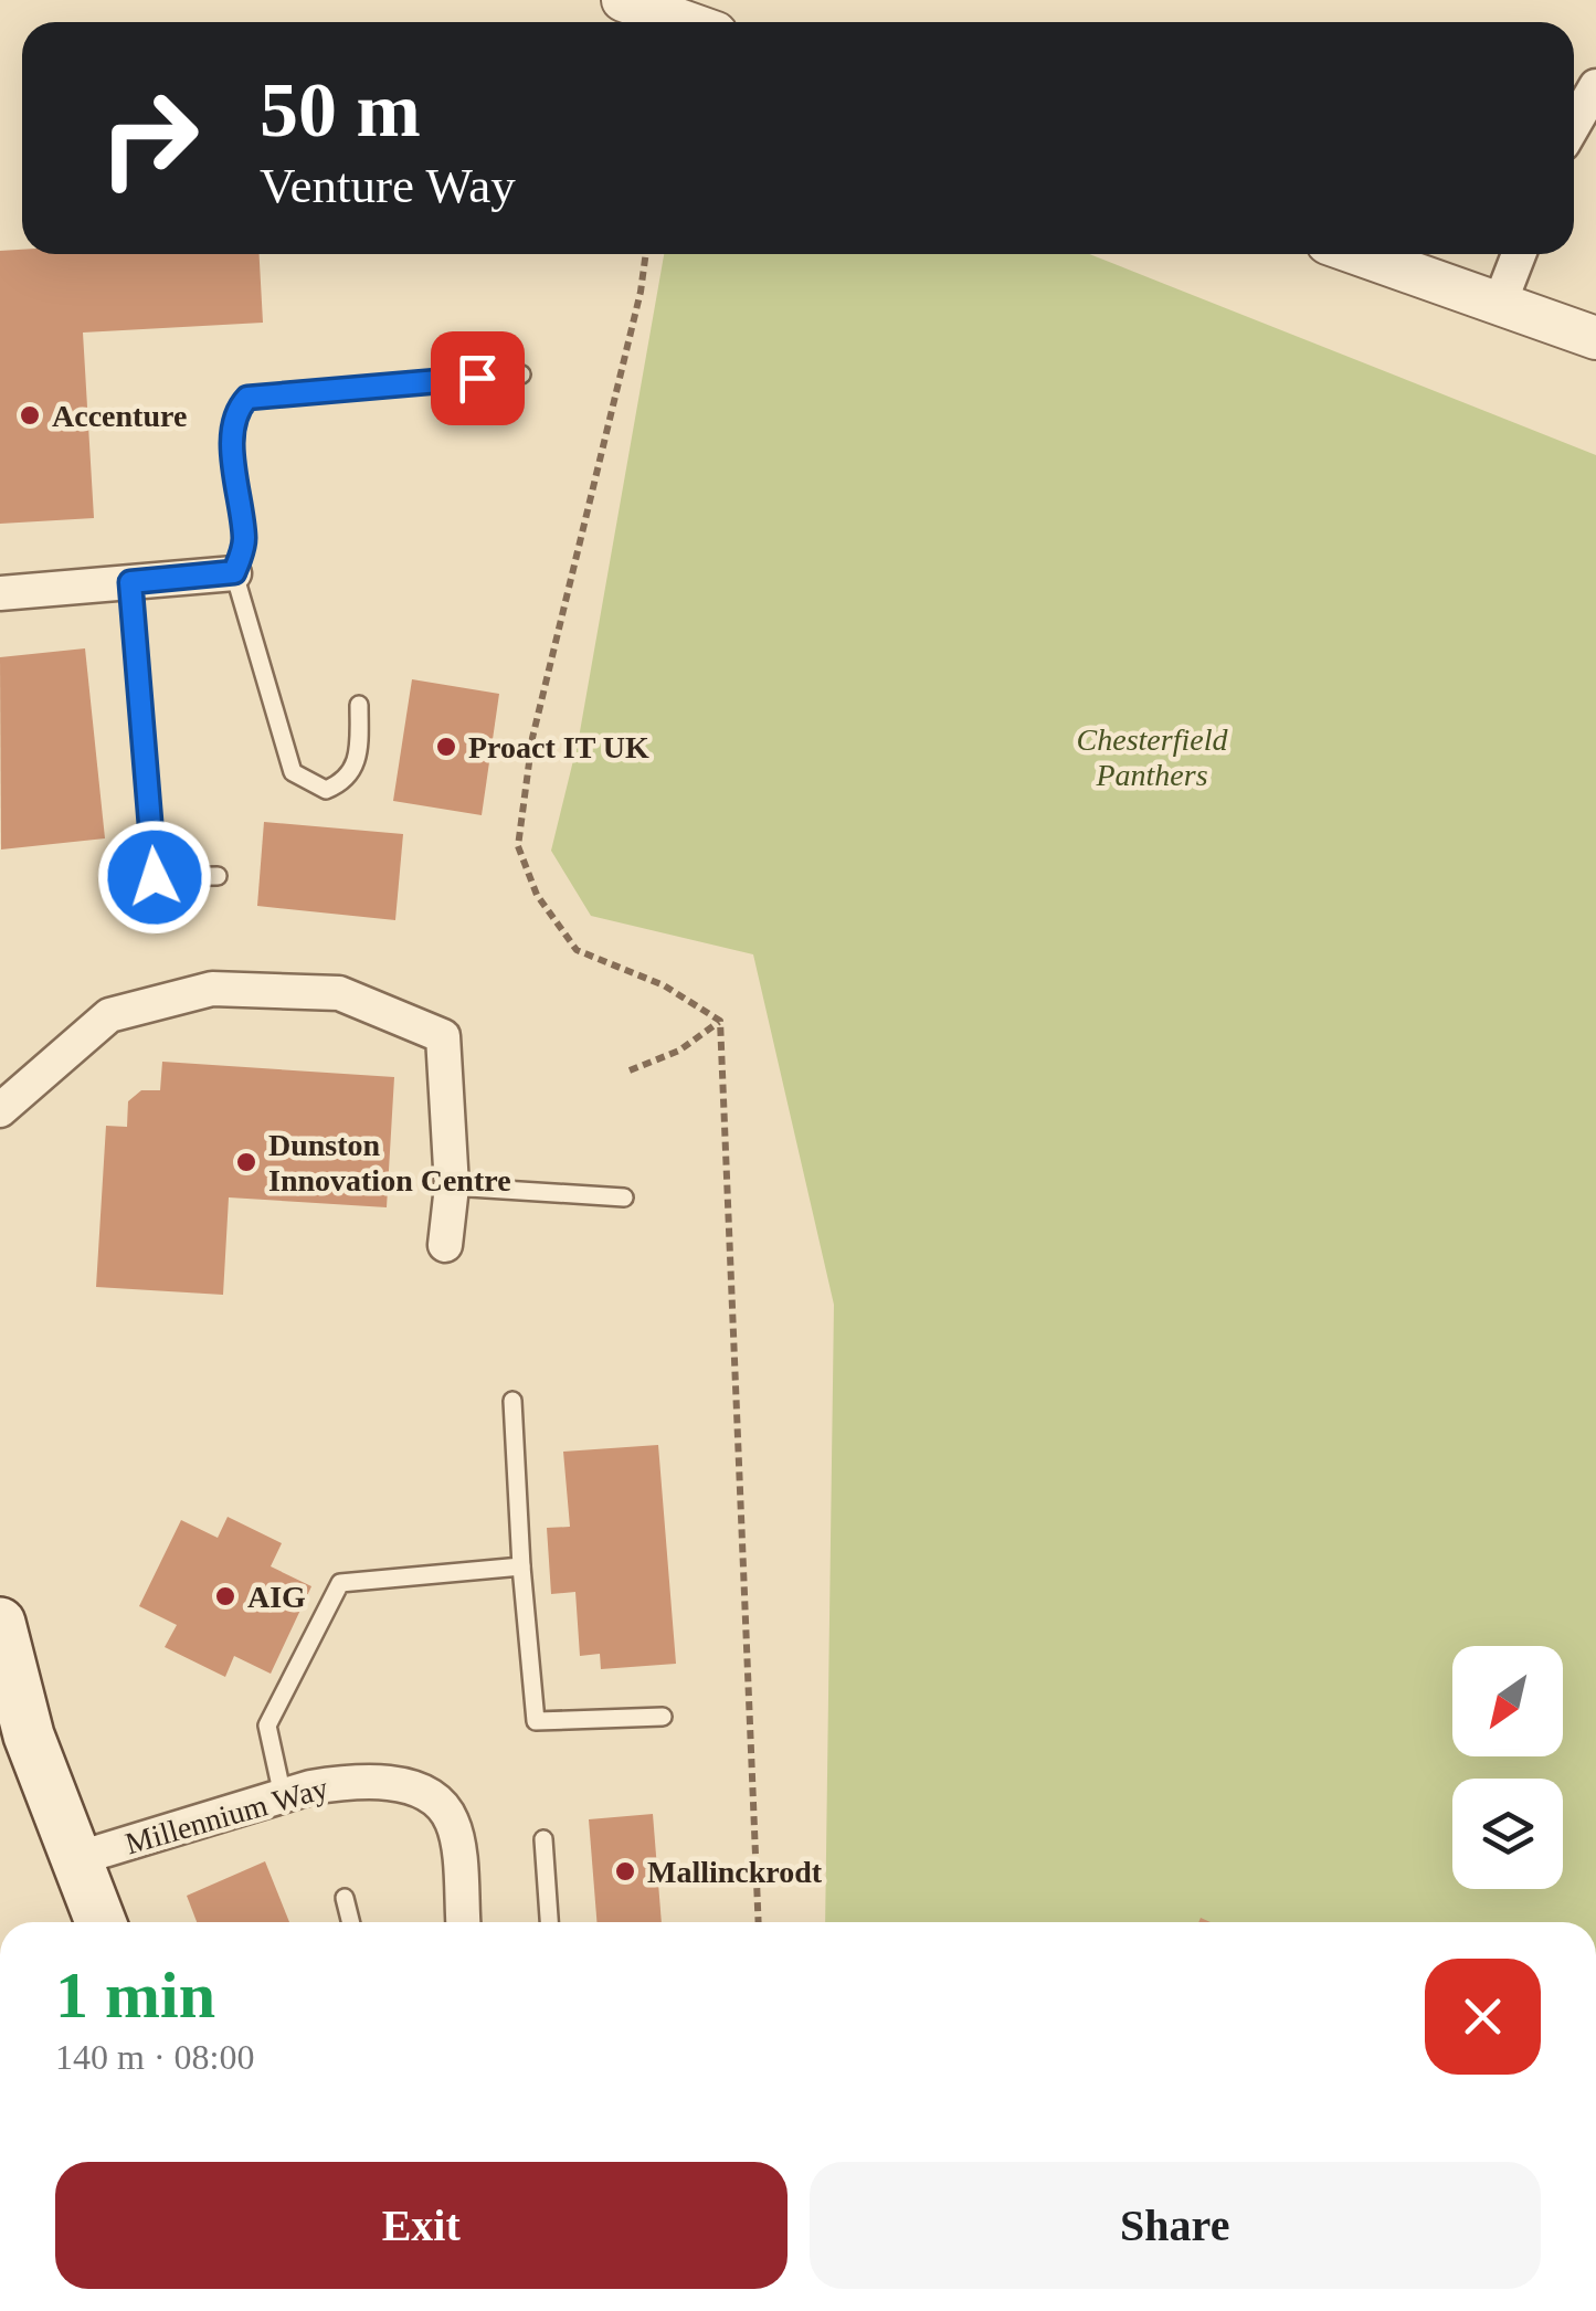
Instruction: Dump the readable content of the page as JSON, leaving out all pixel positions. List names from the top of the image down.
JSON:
{
  "streets": {
    "street": ["Millennium Way"]
  },
  "parks": ["Chesterfield Panthers"],
  "places": [
    "Accenture",
    "Proact IT UK",
    "Dunston Innovation Centre",
    "AIG",
    "Mallinckrodt"
  ],
  "north": "bottom left",
  "page": {
    "turn": ["50 m", "Venture Way"],
    "heading": ["1 min", "140 m · 08:00"],
    "buttons": ["Exit", "Share"]
  }
}
